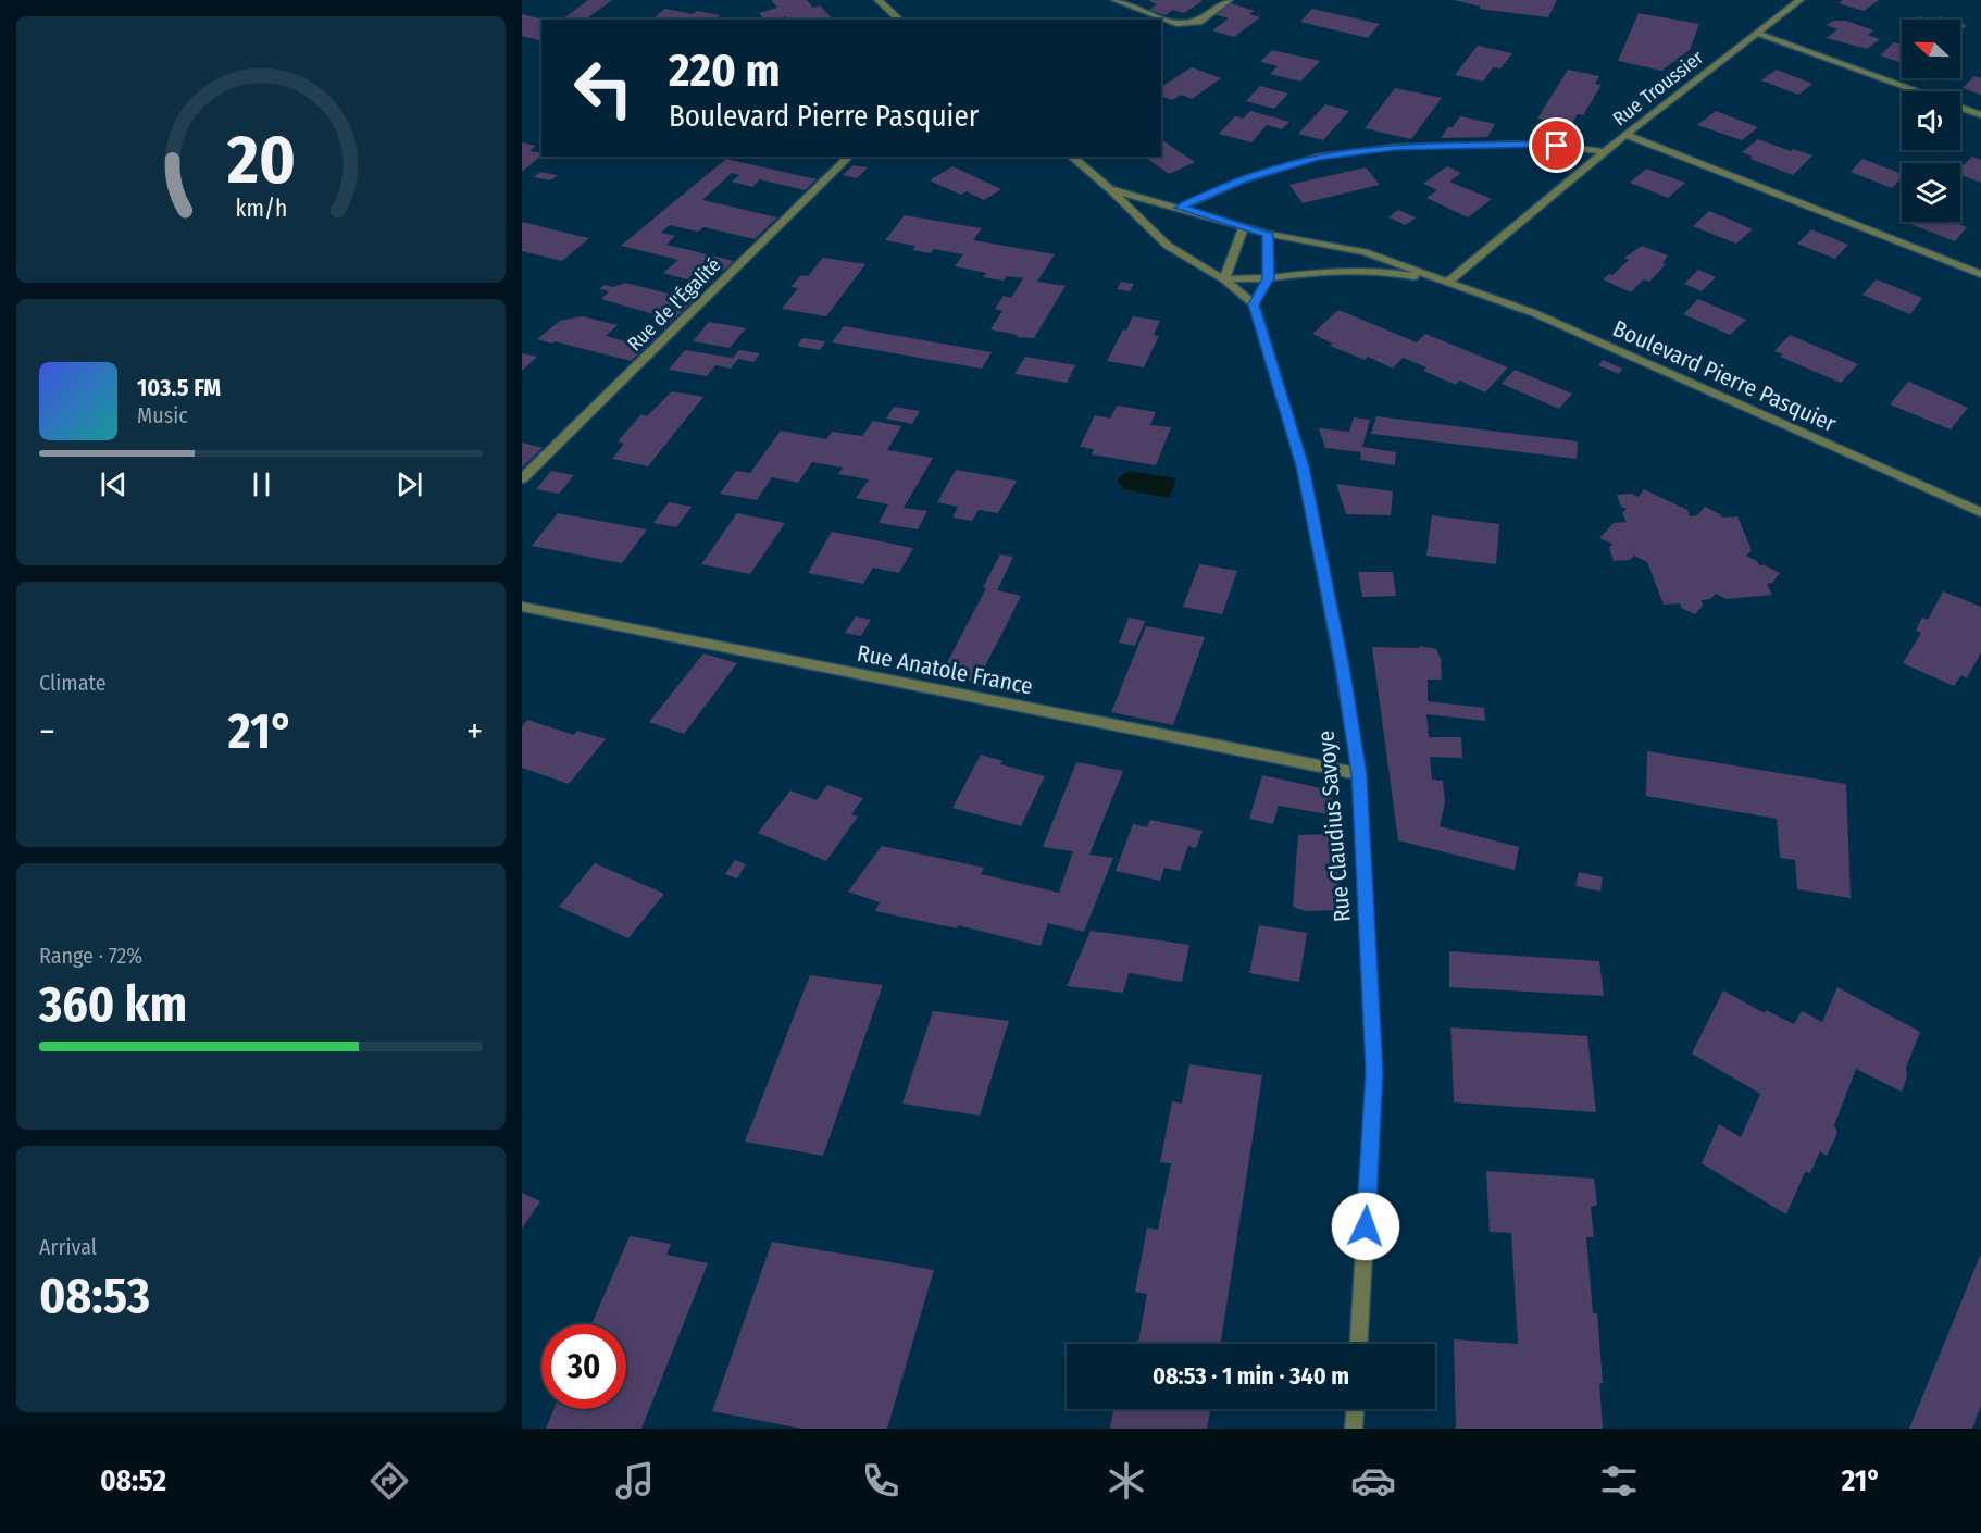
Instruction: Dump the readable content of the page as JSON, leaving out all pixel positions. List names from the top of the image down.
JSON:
{
  "streets": {
    "street": [
      "Rue Troussier",
      "Rue de l'Égalité",
      "Boulevard Pierre Pasquier",
      "Rue Anatole France",
      "Rue Claudius Savoye"
    ]
  },
  "crossings": [
    ["Rue Troussier", "Boulevard Pierre Pasquier"],
    ["Rue Anatole France", "Rue Claudius Savoye"]
  ],
  "north": "left",
  "page": {
    "turn": ["220 m", "Boulevard Pierre Pasquier"],
    "song": ["103.5 FM", "Music"],
    "tile": [
      "Climate",
      ["Range · 72%", "360 km"],
      ["Arrival", "08:53"]
    ],
    "heat": ["−", "21°", "+"],
    "limit": "30",
    "trip": "08:53 · 1 min · 340 m",
    "tabs": ["08:52", "21°"],
    "gauge": ["20", "km/h"]
  }
}
